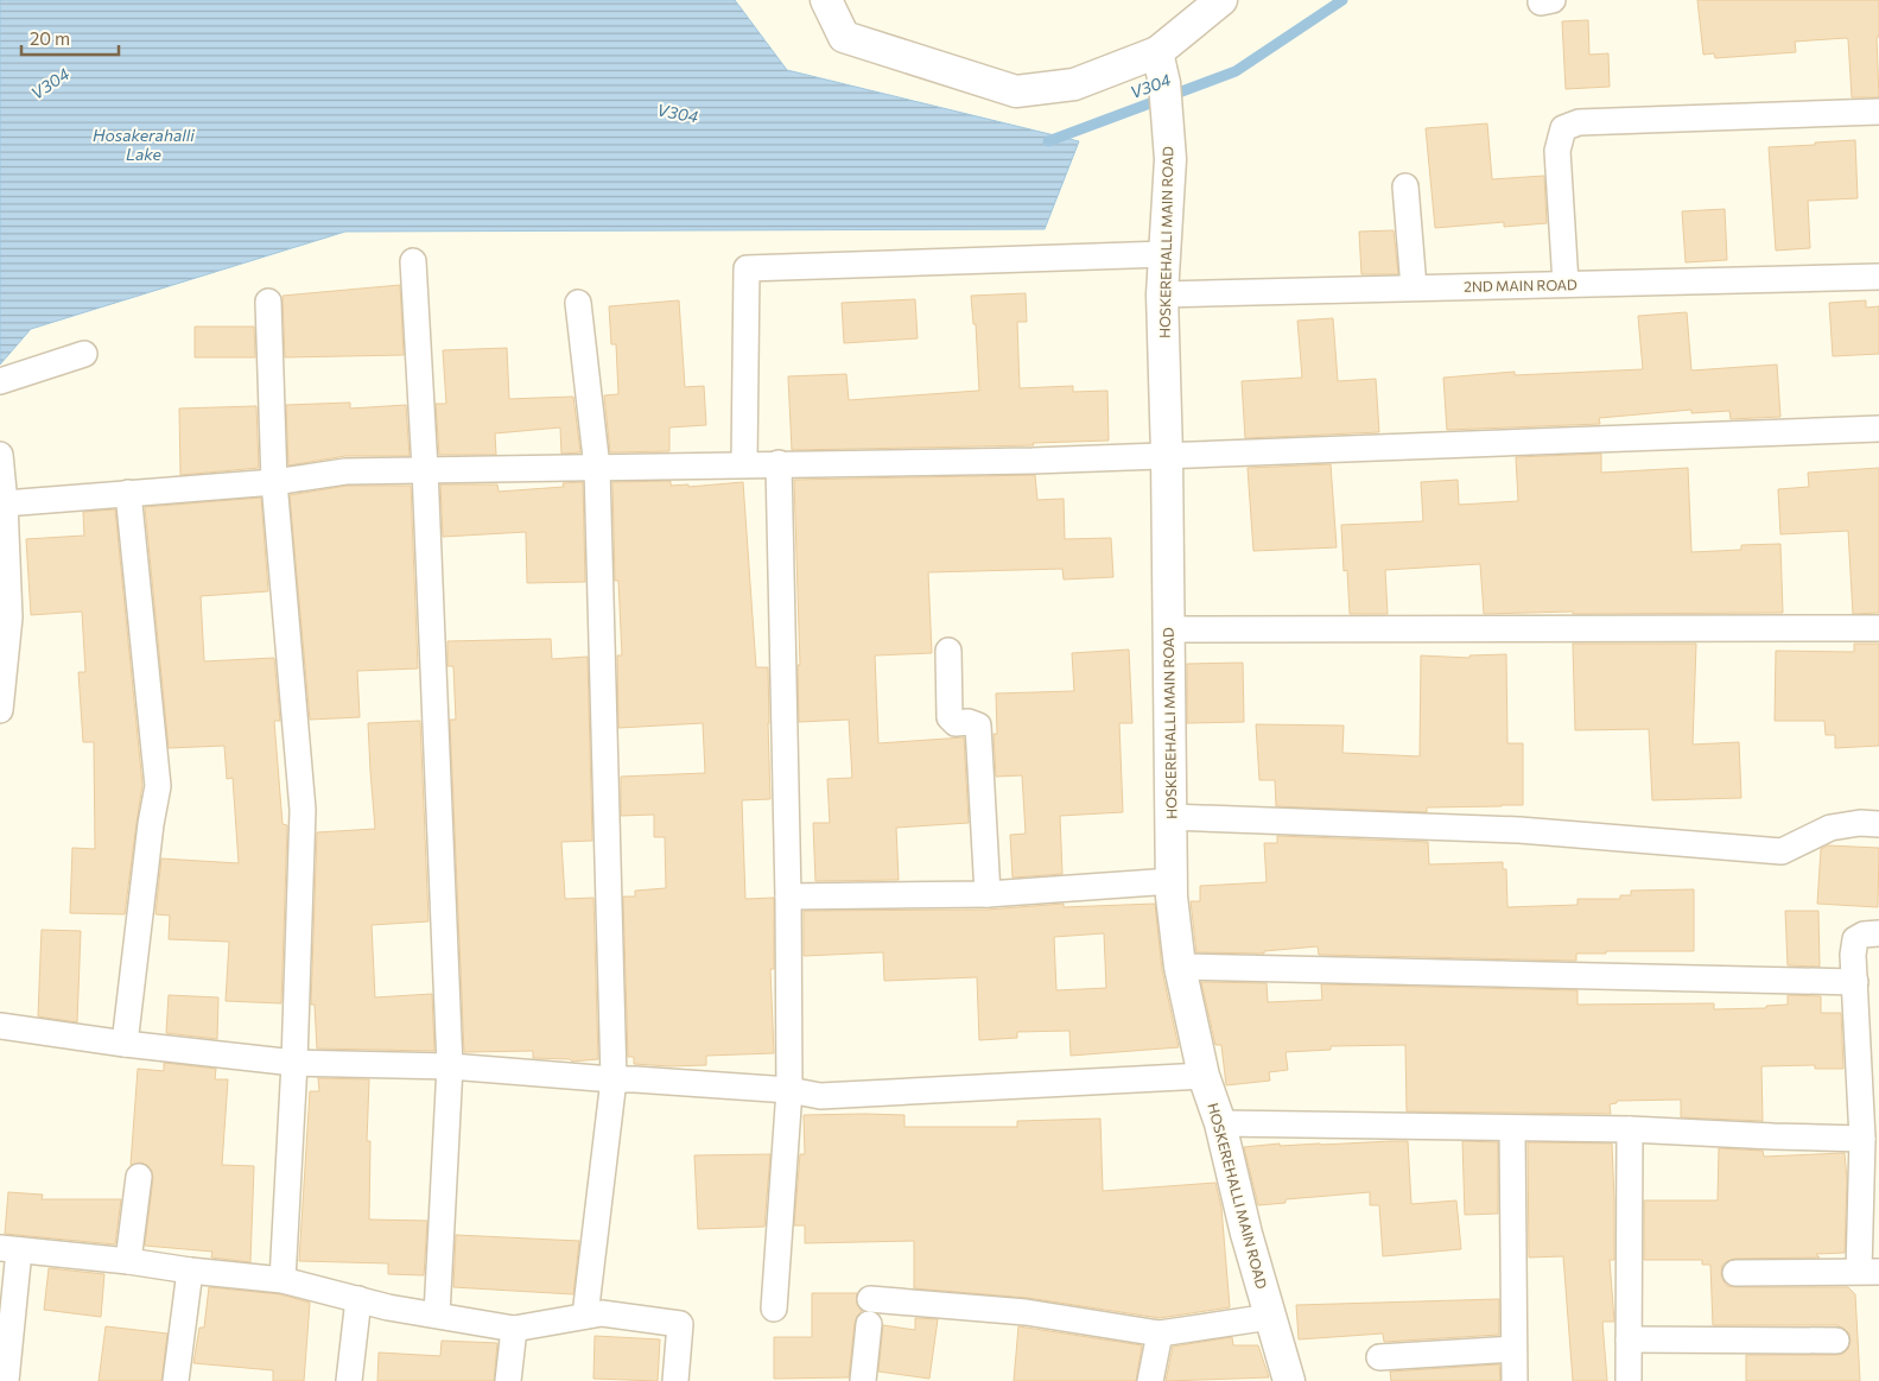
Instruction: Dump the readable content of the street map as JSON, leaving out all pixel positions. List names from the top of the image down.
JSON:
{
  "streets": {
    "street": ["HOSKEREHALLI MAIN ROAD", "2ND MAIN ROAD"]
  },
  "crossings": [
    ["HOSKEREHALLI MAIN ROAD", "2ND MAIN ROAD"]
  ],
  "water": ["V304", "Hosakerahalli Lake"],
  "scale_bar": "20 m"
}
